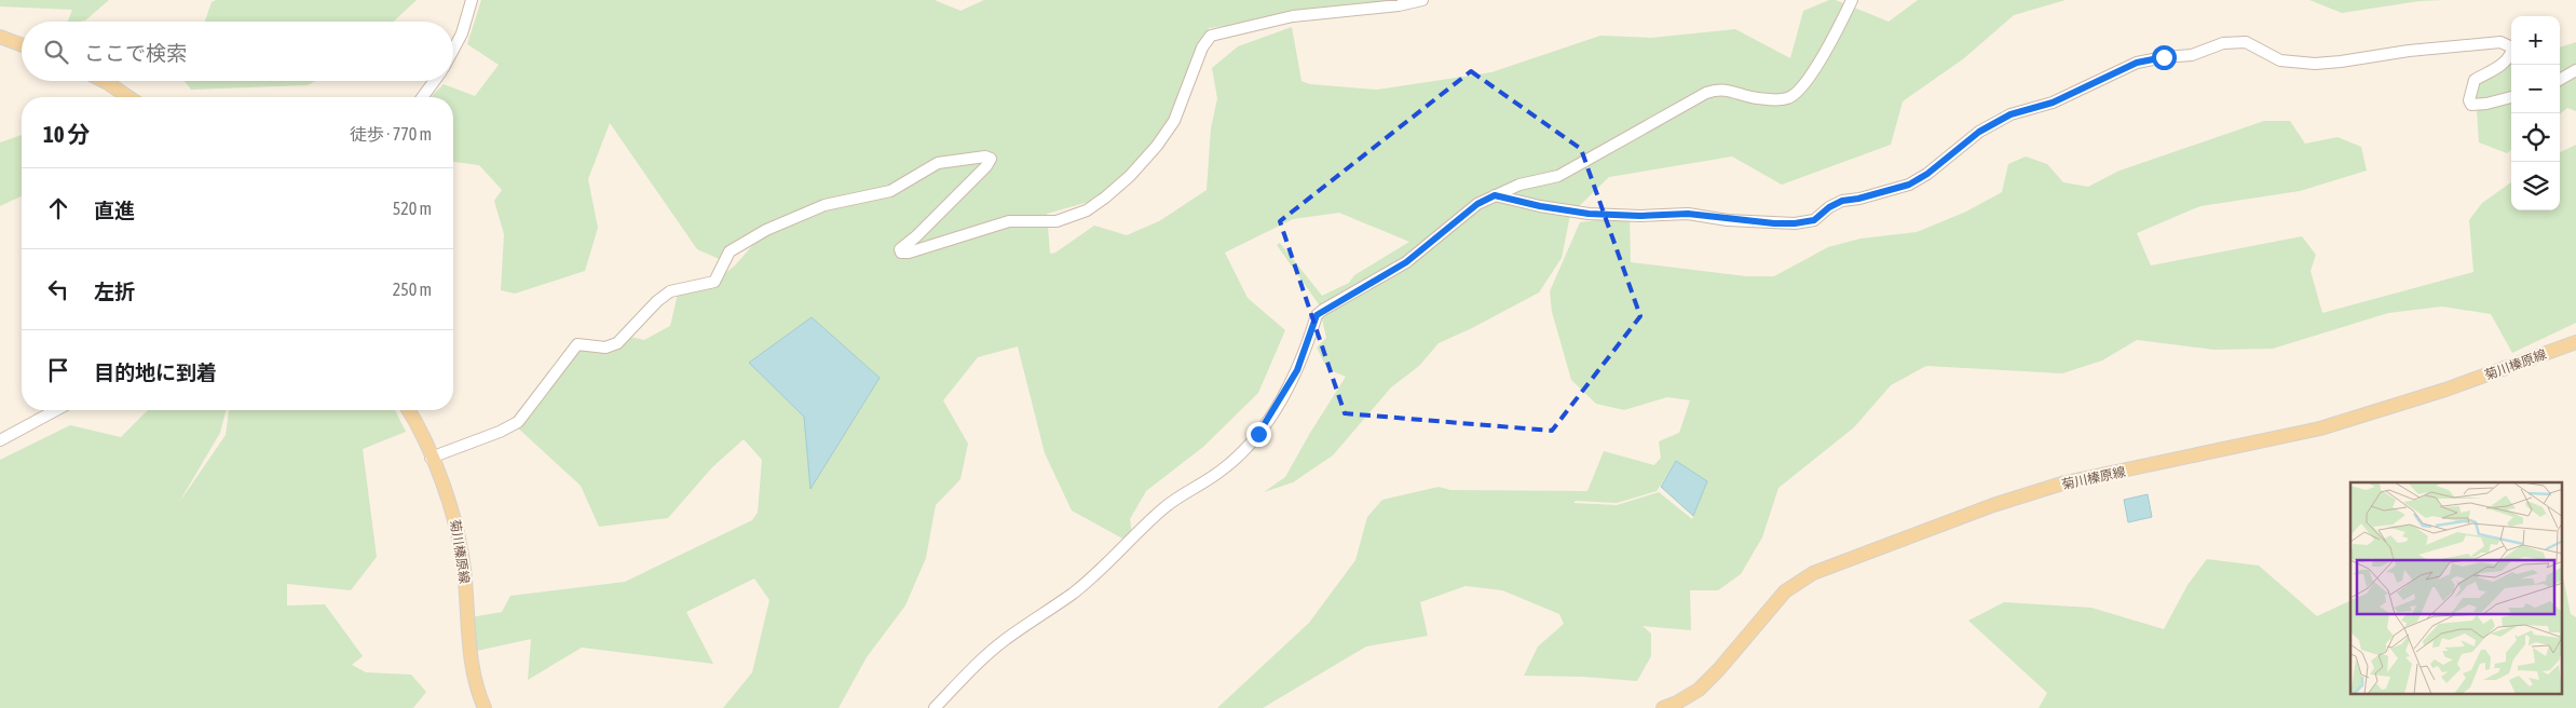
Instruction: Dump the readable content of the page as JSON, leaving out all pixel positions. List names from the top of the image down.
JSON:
{
  "streets": {
    "main road": ["菊川榛原線"]
  },
  "page": {
    "map_buttons": ["+", "−"],
    "search": "ここで検索",
    "heading": ["10 分", "徒歩 · 770 m"],
    "list": [
      ["直進", "520 m"],
      ["左折", "250 m"],
      "目的地に到着"
    ]
  }
}
